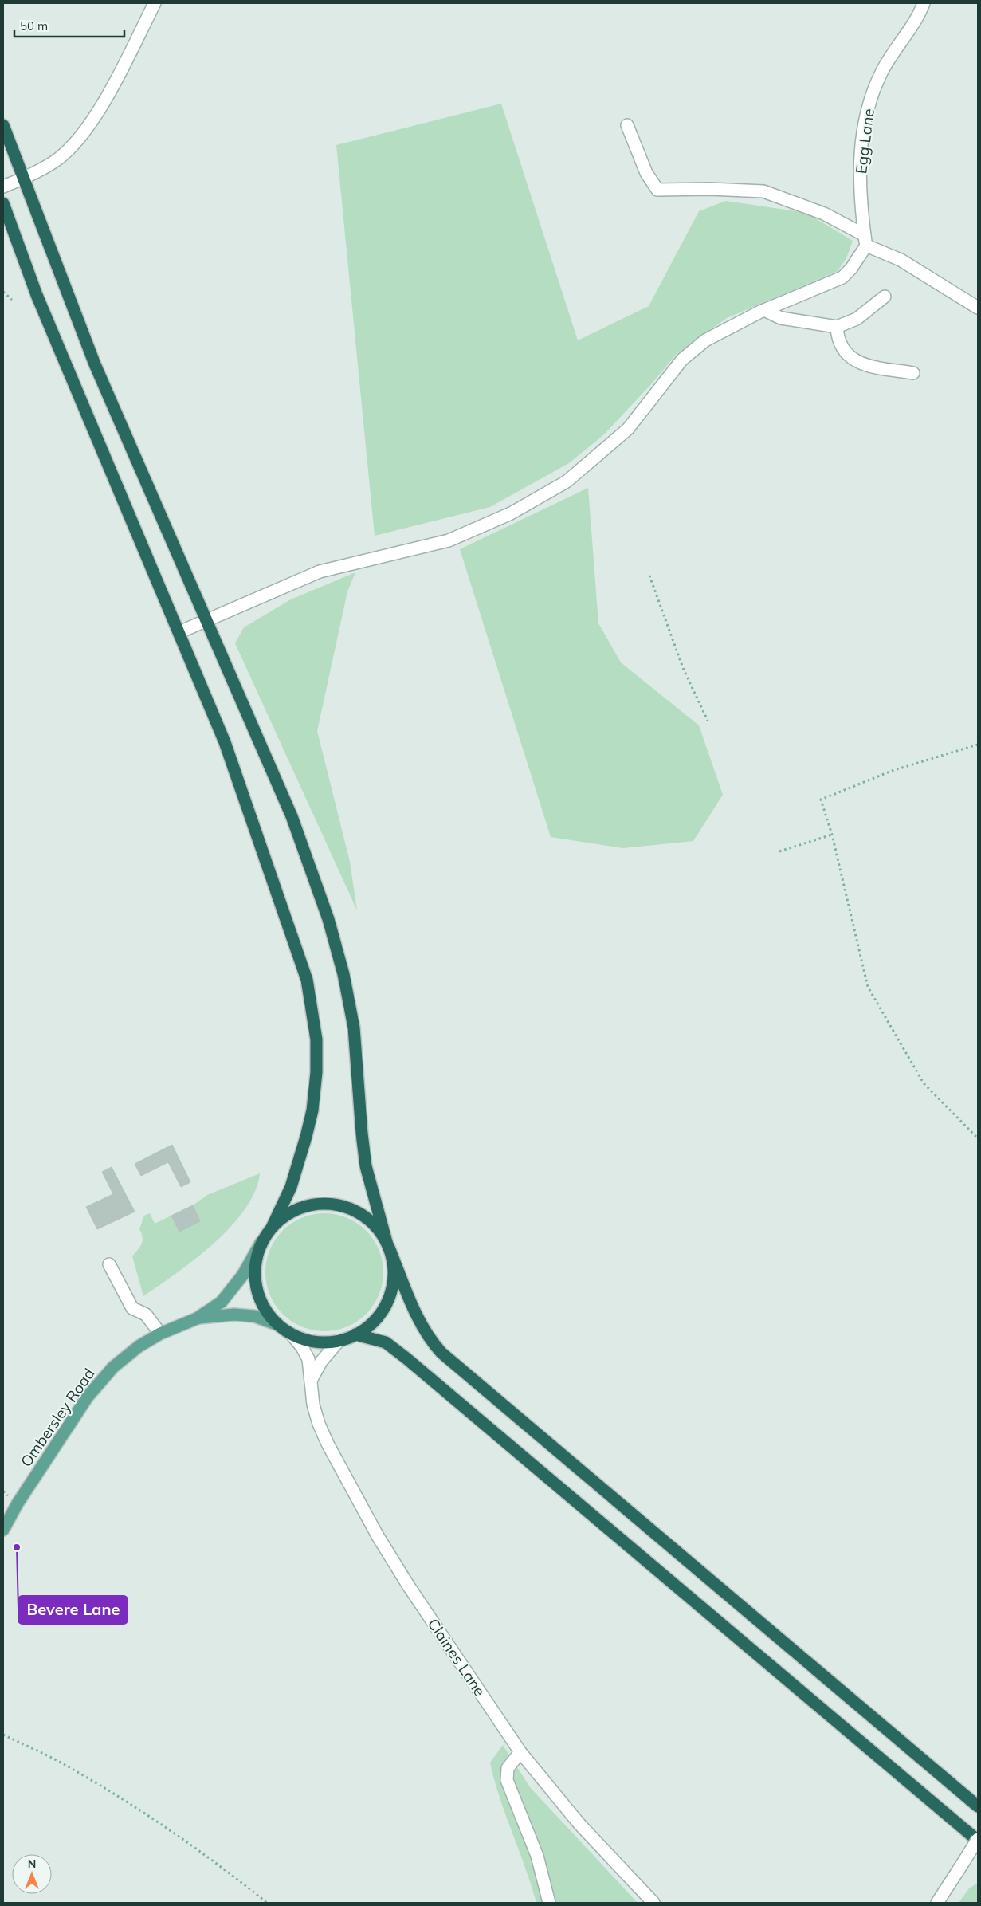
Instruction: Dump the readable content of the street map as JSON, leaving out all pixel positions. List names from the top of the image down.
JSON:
{
  "streets": {
    "main road": ["Ombersley Road"],
    "street": ["Egg Lane", "Claines Lane"]
  },
  "crossings": [
    ["Ombersley Road", "Claines Lane"]
  ],
  "places": ["Bevere Lane"],
  "scale_bar": "50 m",
  "north": "top"
}
